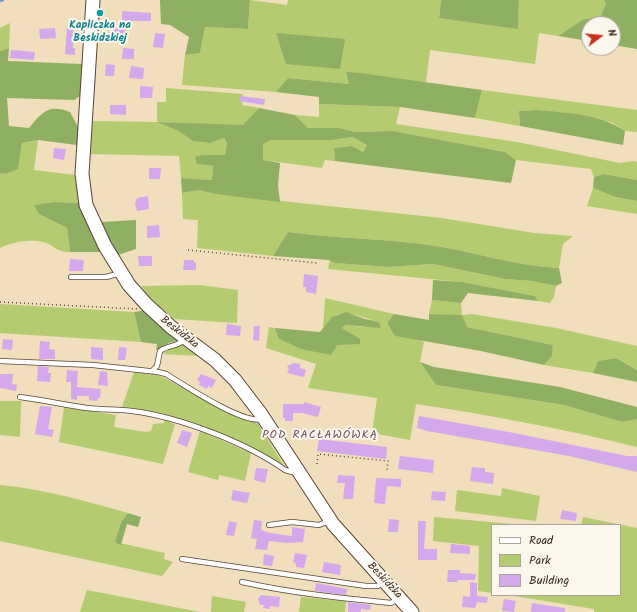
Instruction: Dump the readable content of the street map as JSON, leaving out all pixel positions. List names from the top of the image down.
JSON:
{
  "streets": {
    "street": ["Beskidzka"]
  },
  "districts": ["POD RACŁAWÓWKĄ"],
  "places": ["Kapliczka na Beskidzkiej"],
  "legend": ["Road", "Park", "Building"],
  "north": "right"
}
